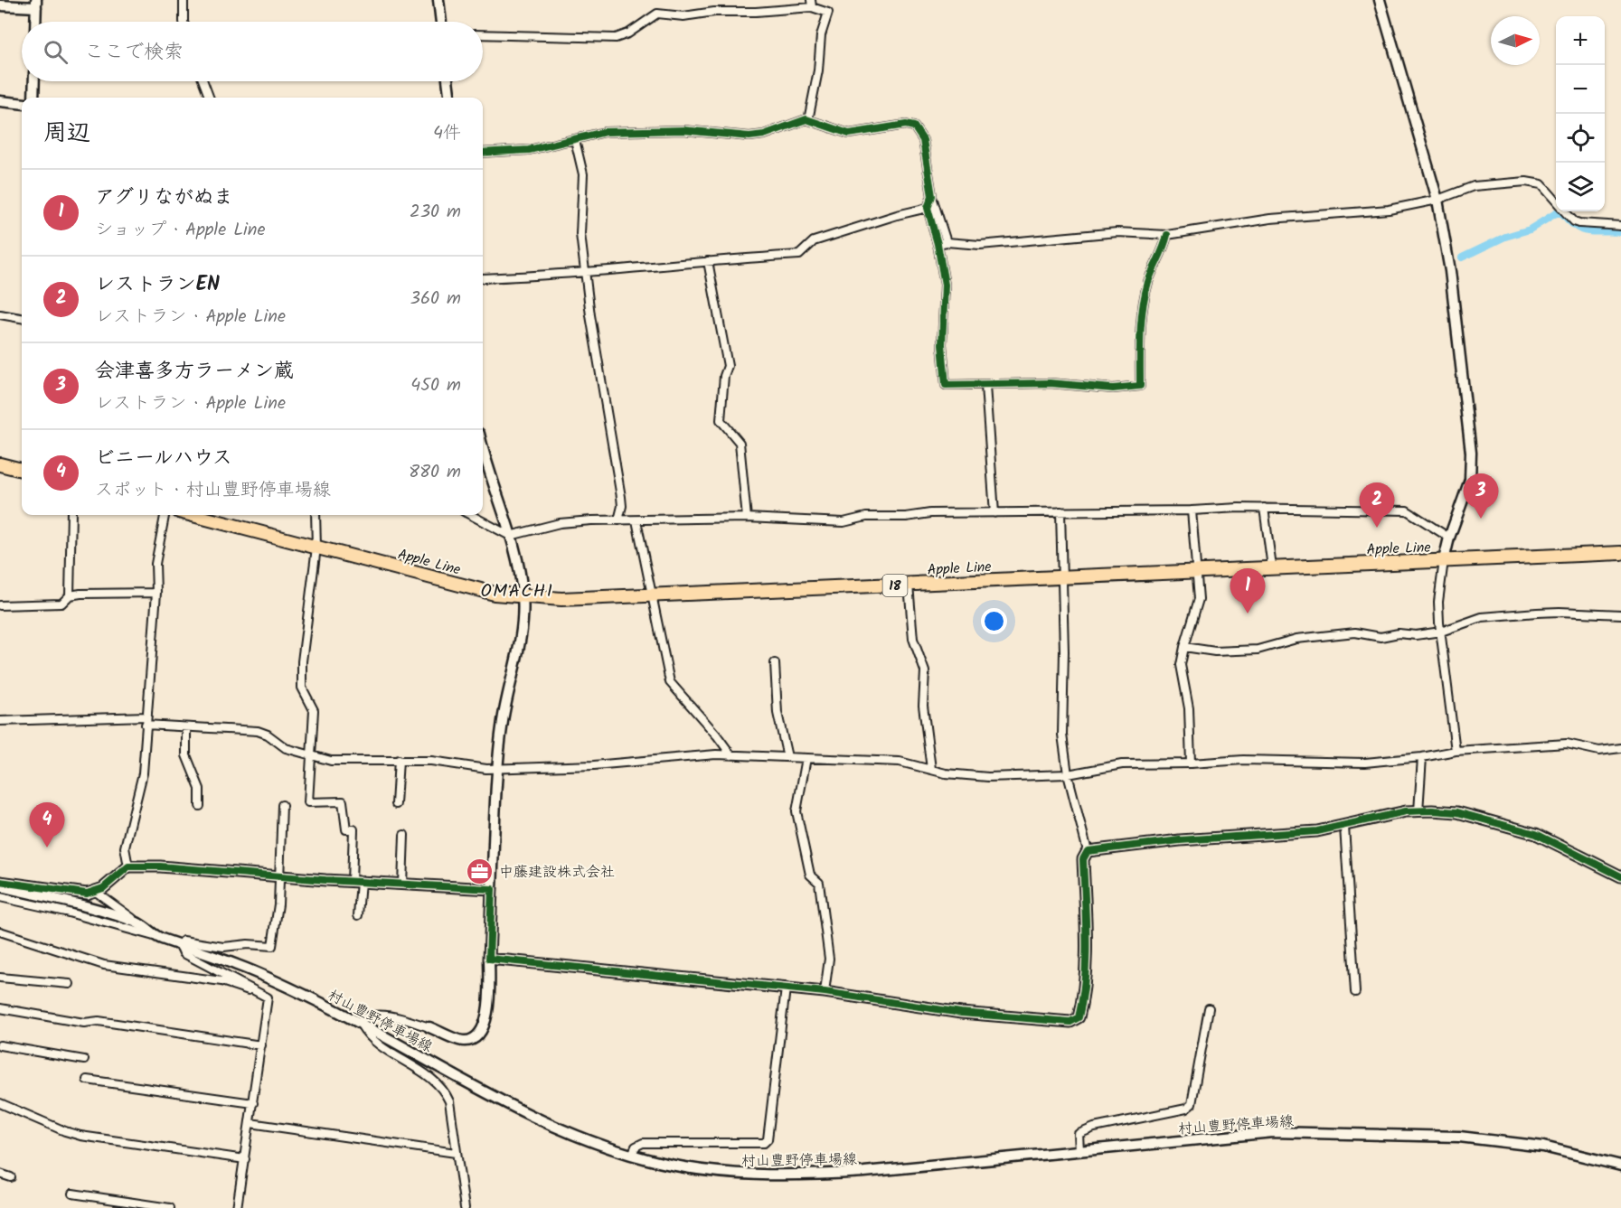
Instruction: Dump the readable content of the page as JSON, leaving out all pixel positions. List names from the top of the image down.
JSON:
{
  "streets": {
    "highway": ["Apple Line", "18"],
    "street": ["村山豊野停車場線"]
  },
  "districts": ["OMACHI"],
  "places": {
    "office": ["中藤建設株式会社"]
  },
  "north": "right",
  "page": {
    "map_buttons": ["+", "−"],
    "search": "ここで検索",
    "heading": ["周辺", "4件"],
    "list": [
      {
        "mark": "1",
        "name": "アグリながぬま",
        "note": "ショップ · Apple Line",
        "value": "230 m"
      },
      {
        "mark": "2",
        "name": "レストランEN",
        "note": "レストラン · Apple Line",
        "value": "360 m"
      },
      {
        "mark": "3",
        "name": "会津喜多方ラーメン蔵",
        "note": "レストラン · Apple Line",
        "value": "450 m"
      },
      {
        "mark": "4",
        "name": "ビニールハウス",
        "note": "スポット · 村山豊野停車場線",
        "value": "880 m"
      }
    ],
    "pins": [
      "3",
      "2",
      "1",
      "4"
    ]
  }
}
